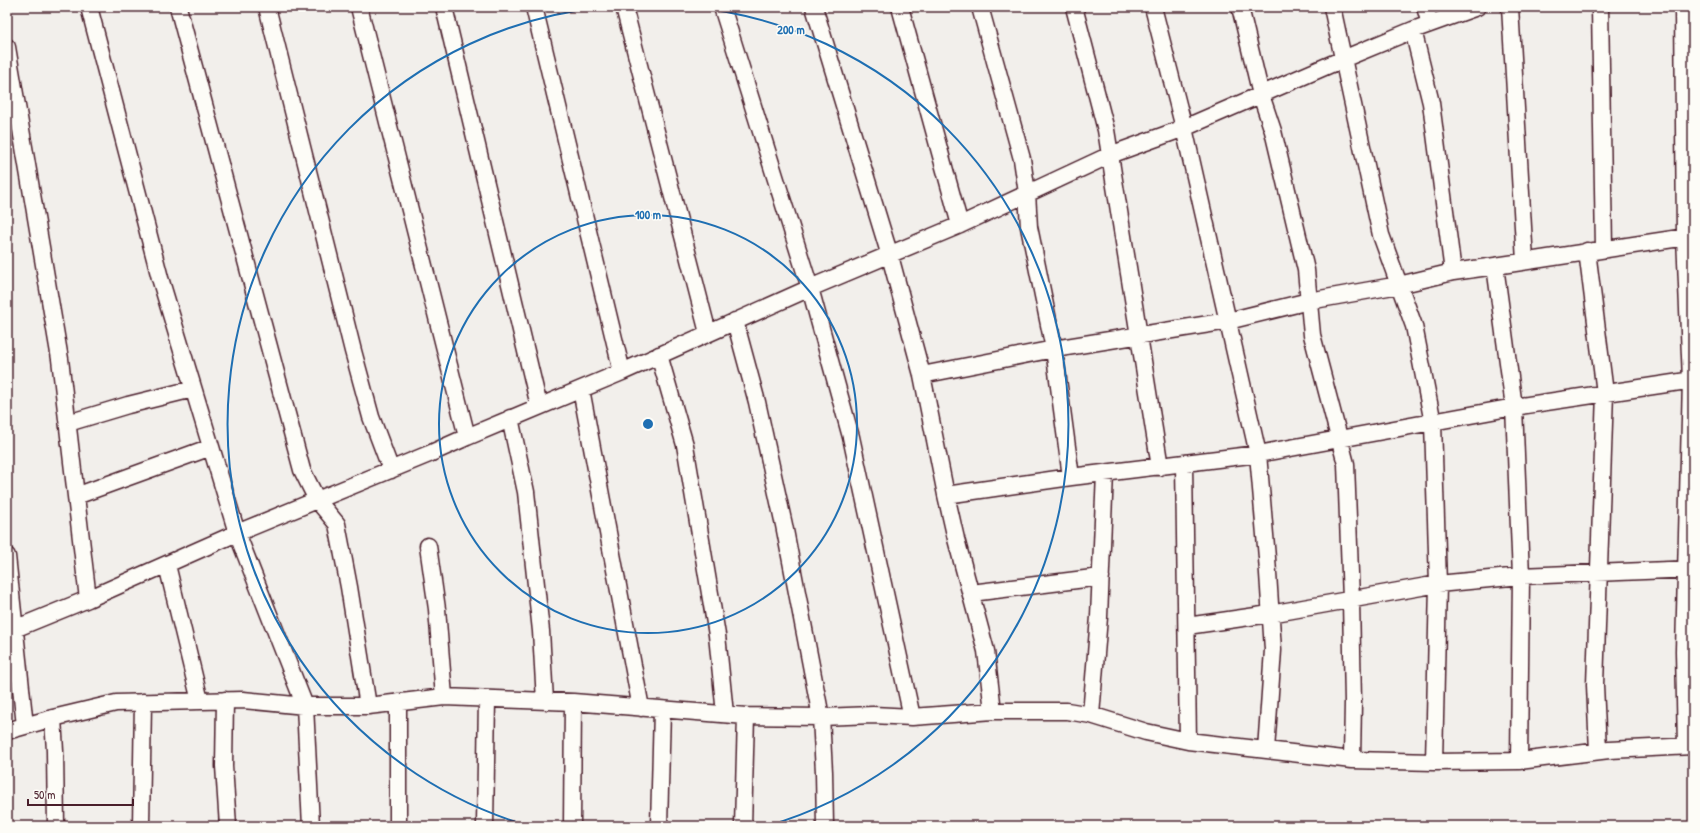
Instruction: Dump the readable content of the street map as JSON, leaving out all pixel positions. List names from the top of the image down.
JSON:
{
  "scale_bar": "50 m",
  "rings": ["200 m", "100 m"]
}
